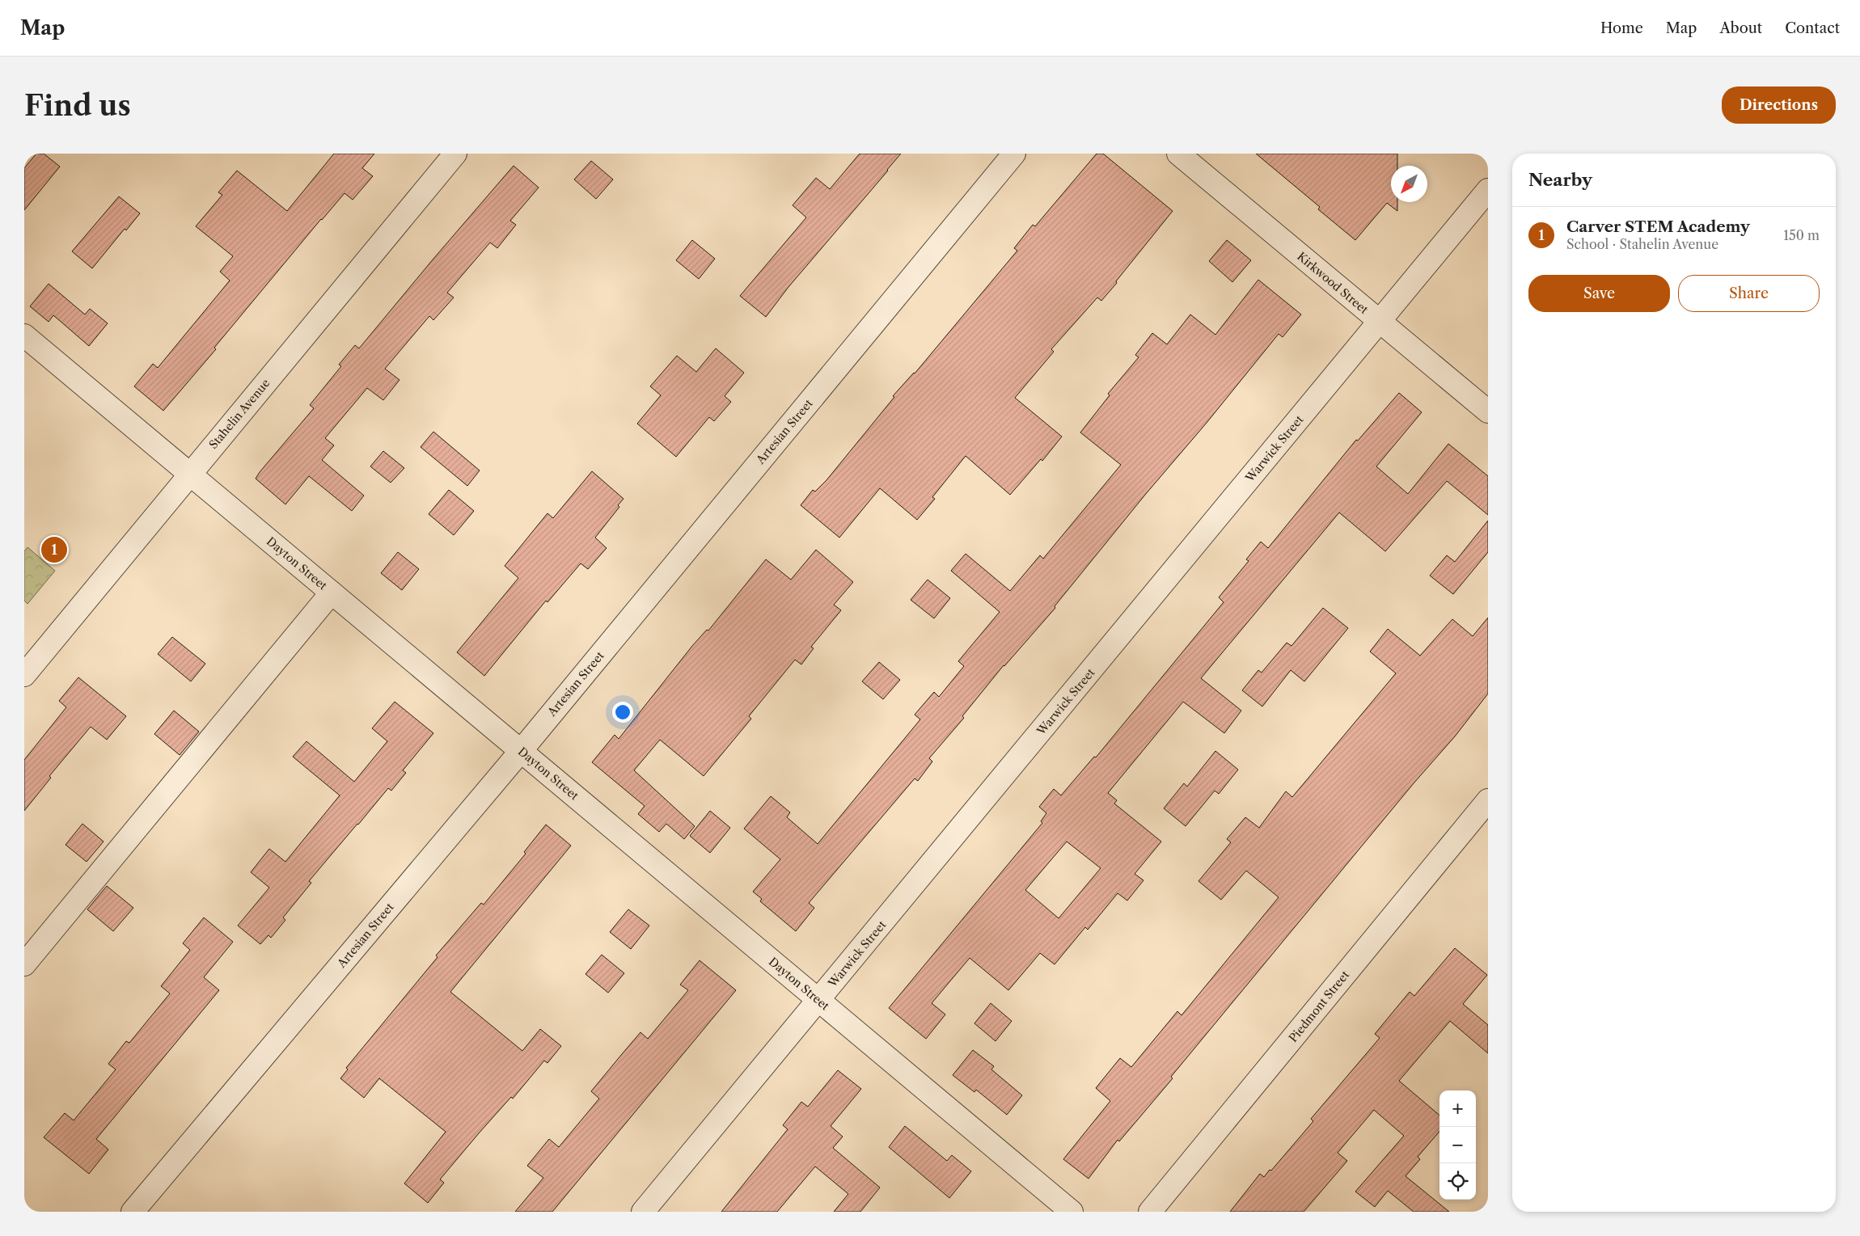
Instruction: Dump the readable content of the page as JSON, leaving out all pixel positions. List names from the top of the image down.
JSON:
{
  "streets": {
    "street": [
      "Kirkwood Street",
      "Stahelin Avenue",
      "Artesian Street",
      "Warwick Street",
      "Dayton Street",
      "Piedmont Street"
    ]
  },
  "crossings": [
    ["Kirkwood Street", "Warwick Street"],
    ["Stahelin Avenue", "Dayton Street"],
    ["Artesian Street", "Dayton Street"],
    ["Warwick Street", "Dayton Street"]
  ],
  "north": "bottom left",
  "page": {
    "header": "Map",
    "nav": [
      "Home",
      "Map",
      "About",
      "Contact"
    ],
    "buttons": [
      "Directions",
      ["Save", "Share"]
    ],
    "title": "Find us",
    "heading": "Nearby",
    "list": [
      {
        "mark": "1",
        "name": "Carver STEM Academy",
        "note": "School · Stahelin Avenue",
        "value": "150 m"
      }
    ],
    "pins": "1",
    "map_buttons": ["+", "−"]
  }
}
